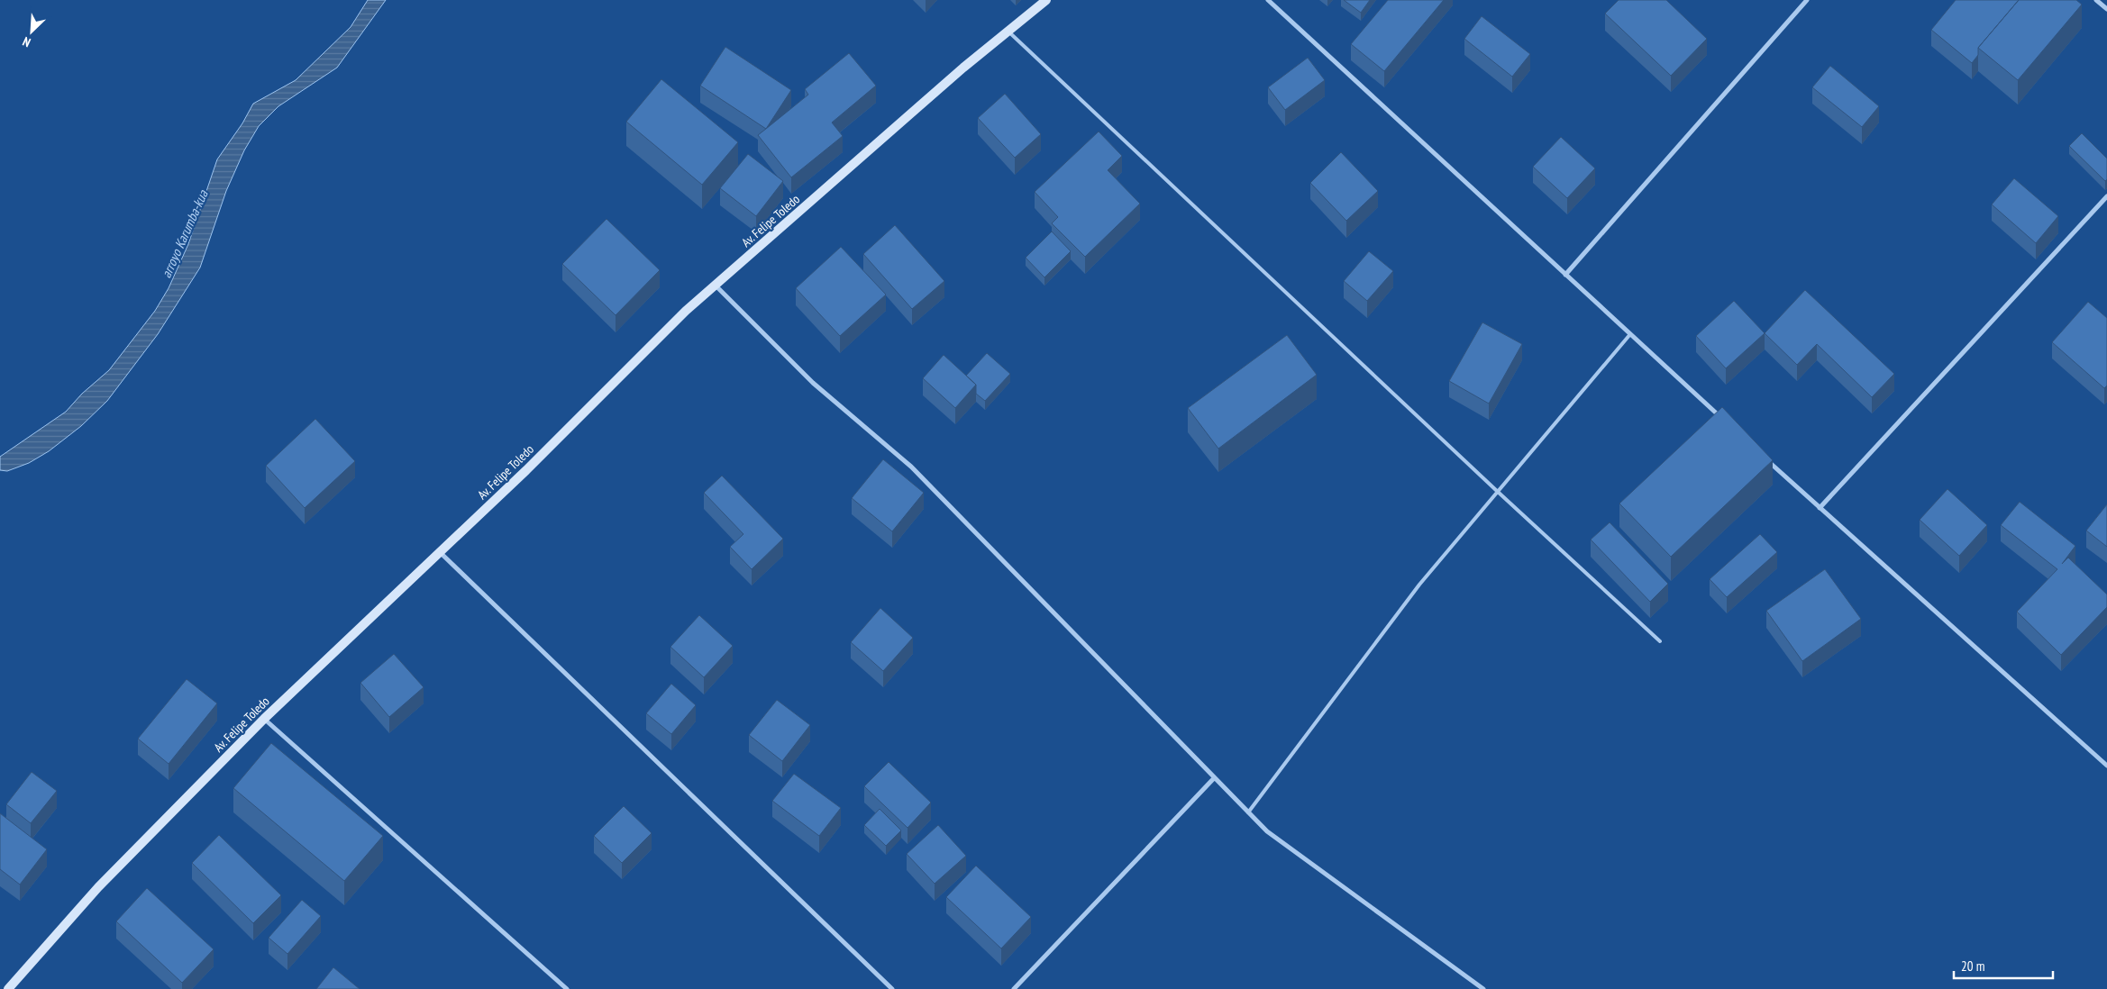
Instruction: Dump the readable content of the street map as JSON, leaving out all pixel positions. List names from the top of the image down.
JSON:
{
  "streets": {
    "main road": ["Av. Felipe Toledo"]
  },
  "water": ["arroyo Karumba-kua"],
  "scale_bar": "20 m",
  "north": "bottom left"
}
